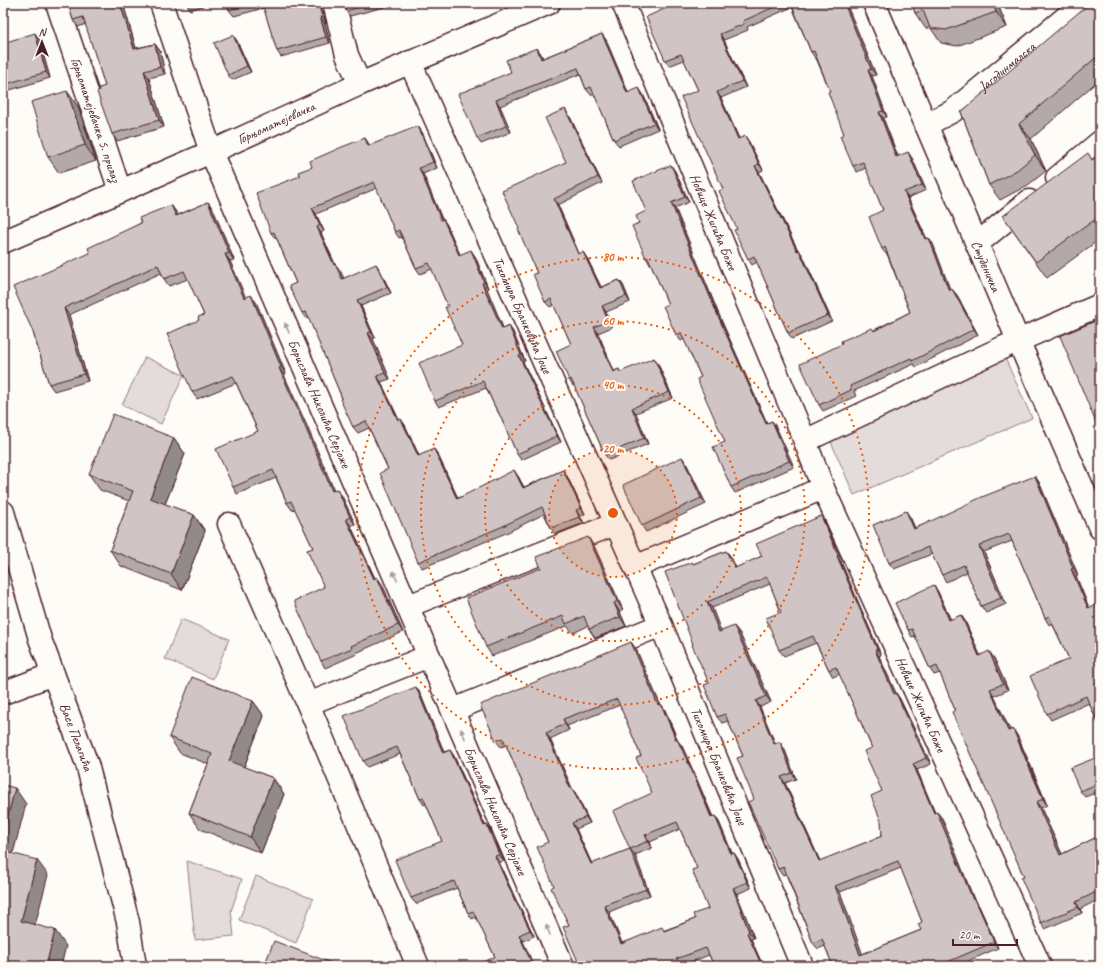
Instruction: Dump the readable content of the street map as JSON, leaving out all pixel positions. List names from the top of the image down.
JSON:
{
  "streets": {
    "street": [
      "Јагодинмалска",
      "Горњоматејевачка 5. прилаз",
      "Горњоматејевачка",
      "Новице Жигића Боже",
      "Студеничка",
      "Тихомира Бранковића Јоце",
      "Борислава Николића Серјоже",
      "Васе Пелагића"
    ]
  },
  "crossings": [
    ["Јагодинмалска", "Студеничка"],
    ["Горњоматејевачка 5. прилаз", "Горњоматејевачка"],
    ["Горњоматејевачка", "Тихомира Бранковића Јоце"],
    ["Горњоматејевачка", "Борислава Николића Серјоже"]
  ],
  "scale_bar": "20 m",
  "north": "top",
  "rings": [
    "80 m",
    "60 m",
    "40 m",
    "20 m"
  ]
}
